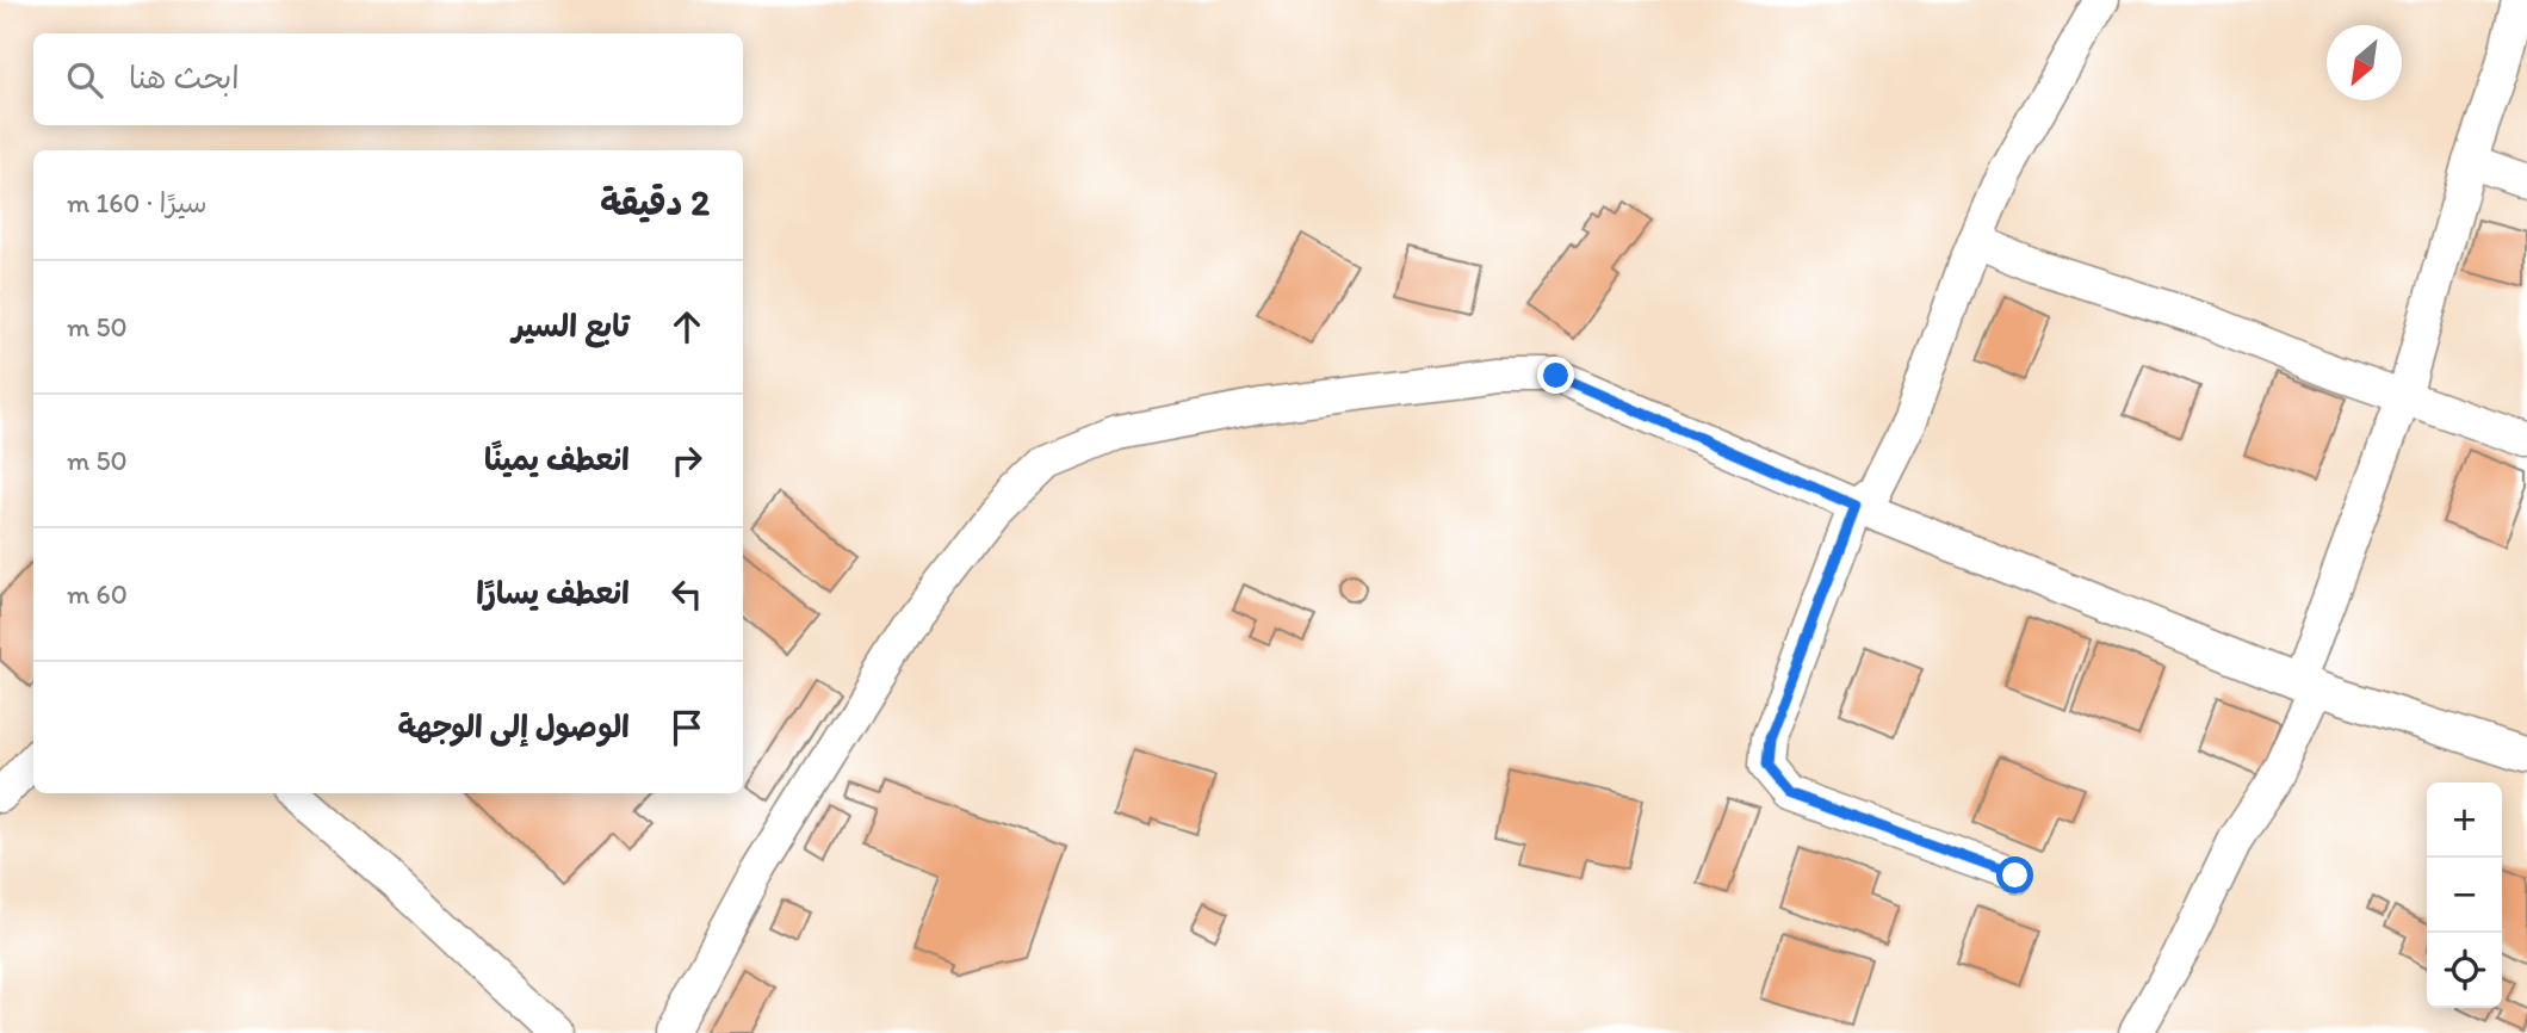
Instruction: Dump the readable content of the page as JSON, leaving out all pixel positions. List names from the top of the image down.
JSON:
{
  "north": "bottom left",
  "page": {
    "search": "ابحث هنا",
    "heading": ["2 دقيقة", "سيرًا · 160 m"],
    "list": [
      ["تابع السير", "50 m"],
      ["انعطف يمينًا", "50 m"],
      ["انعطف يسارًا", "60 m"],
      "الوصول إلى الوجهة"
    ],
    "map_buttons": ["+", "−"]
  }
}
